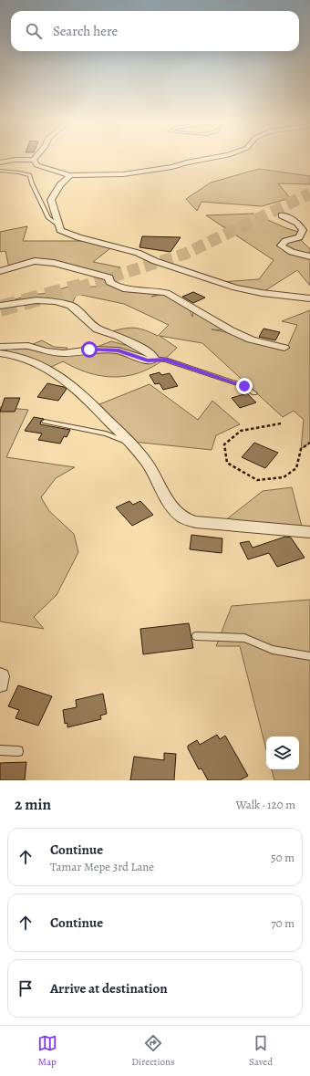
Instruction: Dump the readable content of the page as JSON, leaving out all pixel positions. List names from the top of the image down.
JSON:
{
  "page": {
    "search": "Search here",
    "heading": ["2 min", "Walk · 120 m"],
    "list": [
      ["Continue", "Tamar Mepe 3rd Lane", "50 m"],
      ["Continue", "70 m"],
      "Arrive at destination"
    ],
    "nav": ["Map", "Directions", "Saved"]
  }
}
